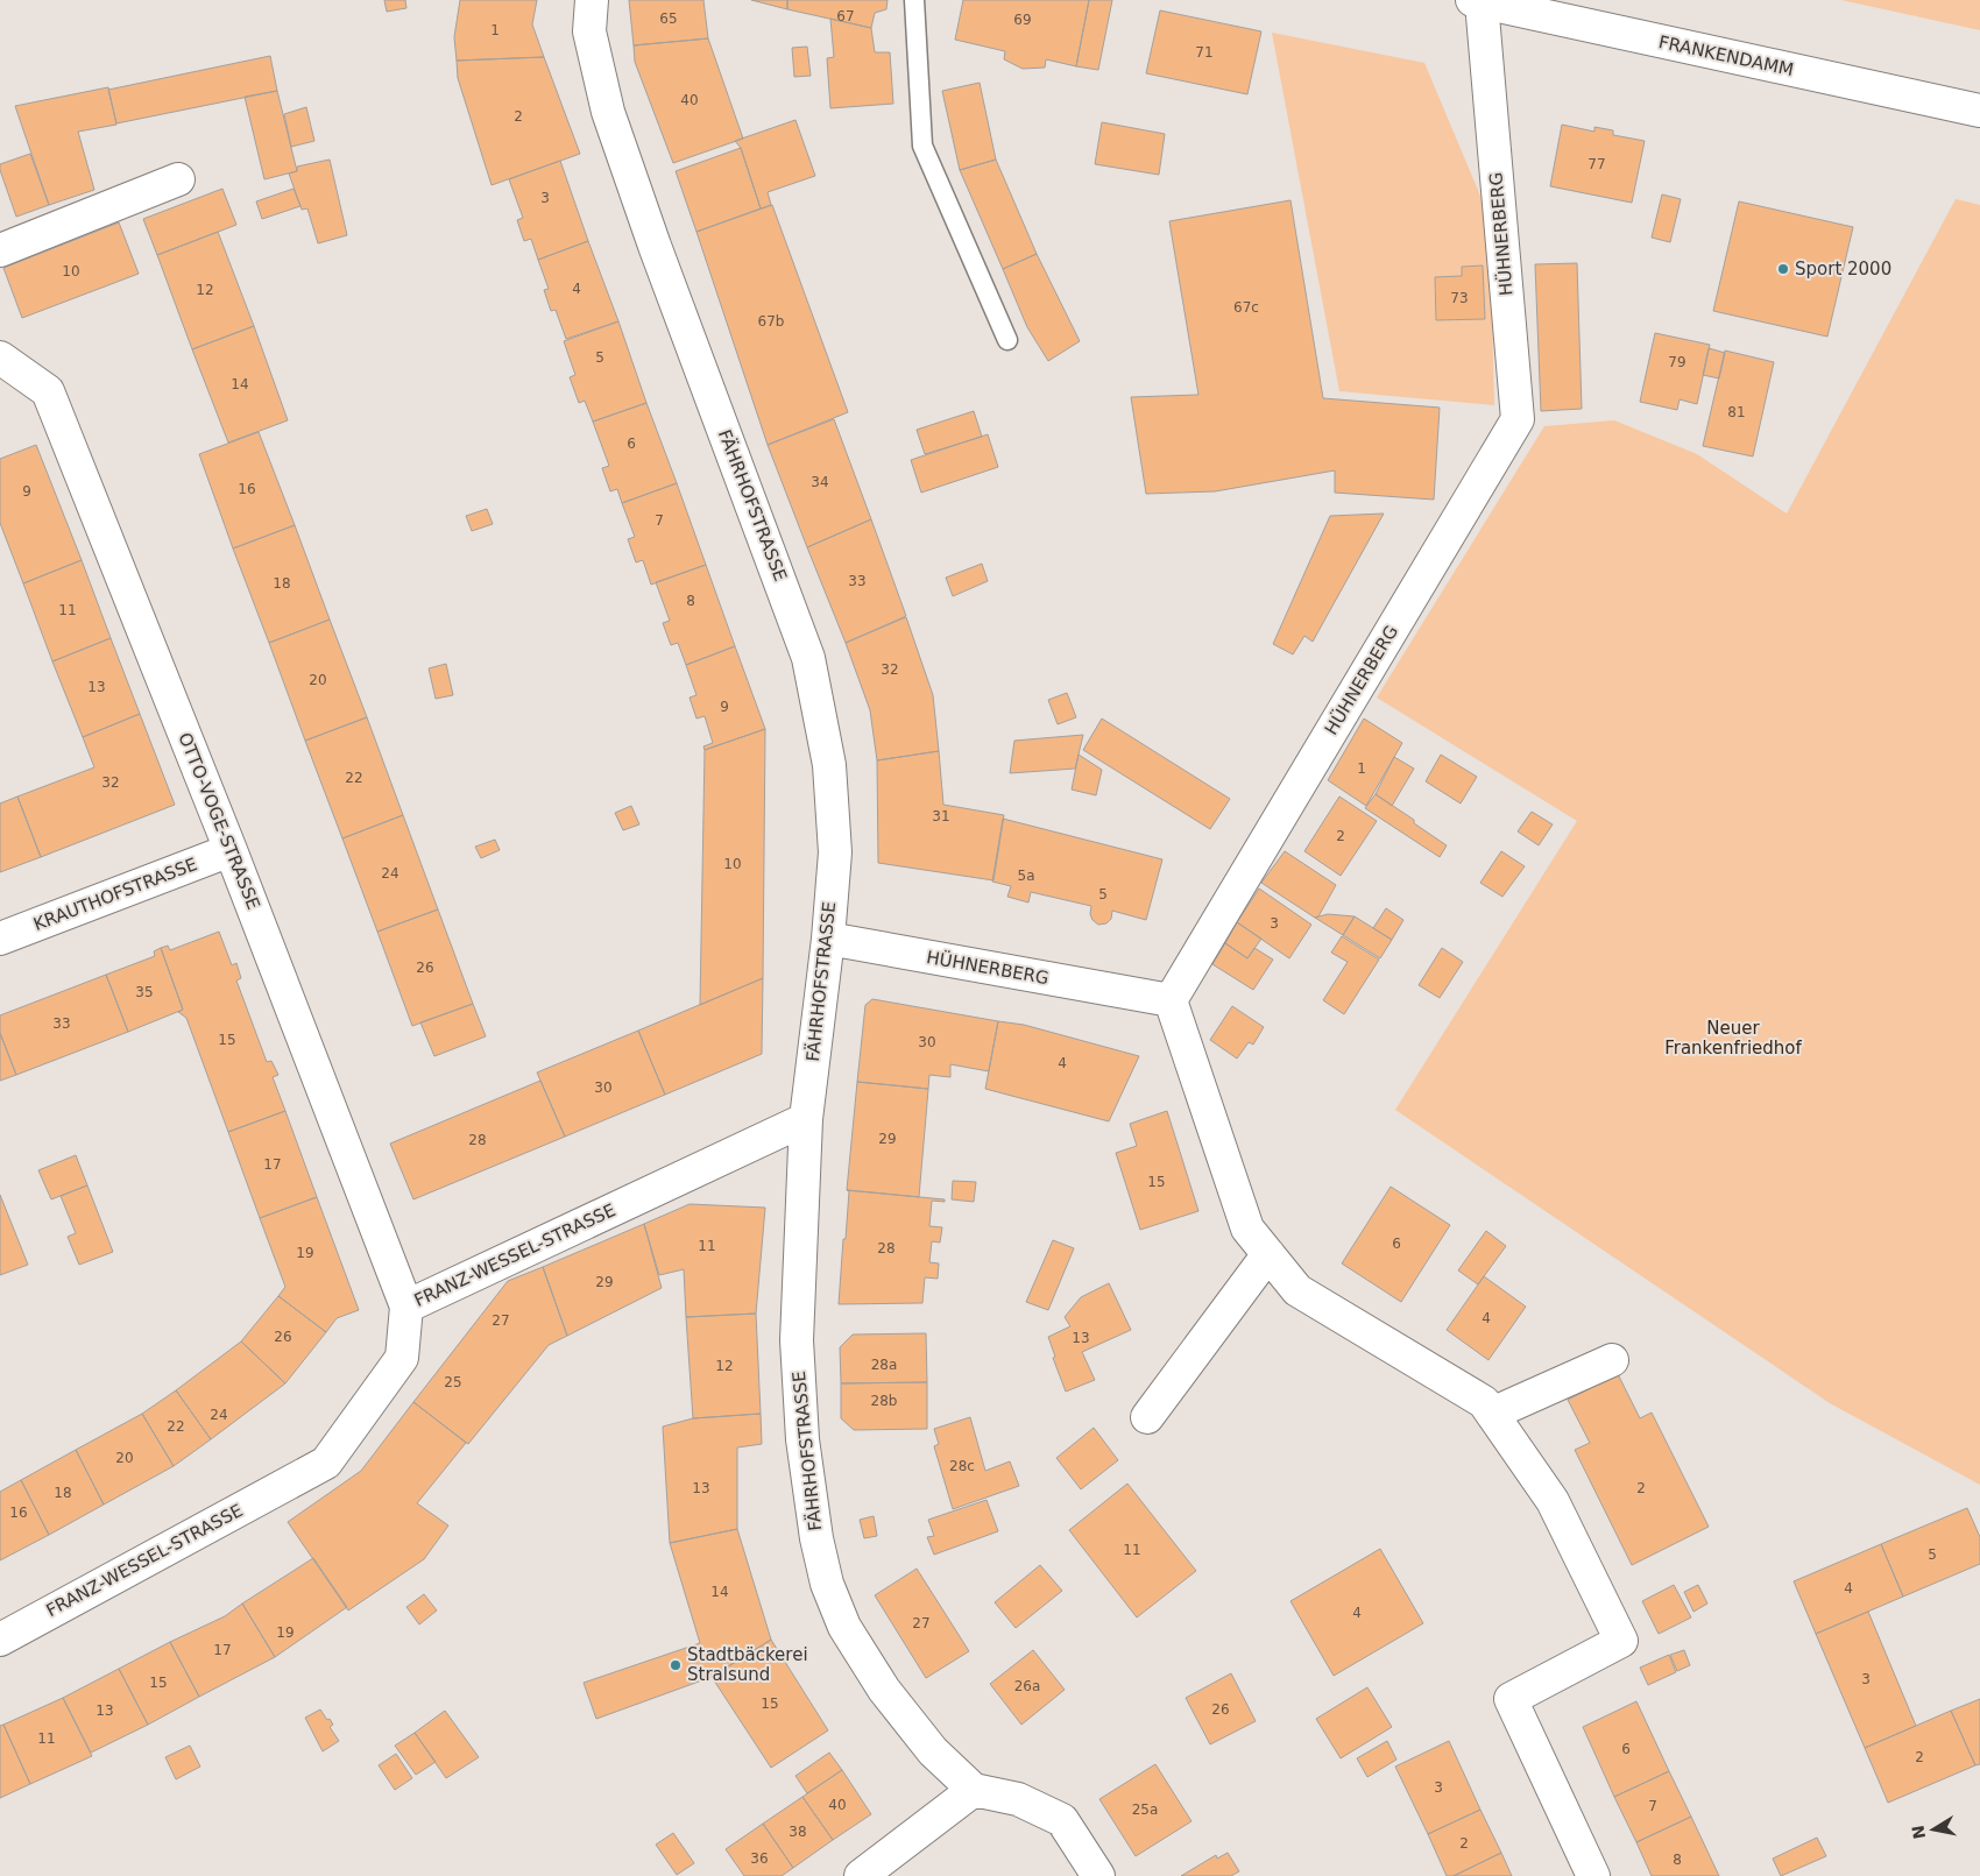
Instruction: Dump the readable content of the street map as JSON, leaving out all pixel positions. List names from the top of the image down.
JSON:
{
  "streets": {
    "street": [
      "FRANKENDAMM",
      "HÜHNERBERG",
      "FÄHRHOFSTRASSE",
      "OTTO-VOGE-STRASSE",
      "KRAUTHOFSTRASSE",
      "FRANZ-WESSEL-STRASSE"
    ]
  },
  "crossings": [
    ["FRANKENDAMM", "HÜHNERBERG"],
    ["HÜHNERBERG", "FÄHRHOFSTRASSE"],
    ["FÄHRHOFSTRASSE", "FRANZ-WESSEL-STRASSE"],
    ["OTTO-VOGE-STRASSE", "KRAUTHOFSTRASSE"],
    ["OTTO-VOGE-STRASSE", "FRANZ-WESSEL-STRASSE"]
  ],
  "parks": ["Neuer Frankenfriedhof"],
  "places": ["Sport 2000", "Stadtbäckerei Stralsund"],
  "house_numbers": [
    "67",
    "65",
    "69",
    "1",
    "71",
    "40",
    "2",
    "77",
    "3",
    "10",
    "4",
    "12",
    "73",
    "67c",
    "67b",
    "5",
    "79",
    "14",
    "81",
    "6",
    "34",
    "16",
    "9",
    "7",
    "33",
    "18",
    "8",
    "11",
    "32",
    "20",
    "13",
    "9",
    "1",
    "22",
    "32",
    "31",
    "2",
    "10",
    "24",
    "5a",
    "5",
    "3",
    "26",
    "35",
    "33",
    "15",
    "30",
    "4",
    "30",
    "29",
    "28",
    "17",
    "15",
    "6",
    "11",
    "28",
    "19",
    "29",
    "4",
    "27",
    "26",
    "13",
    "28a",
    "12",
    "25",
    "28b",
    "24",
    "22",
    "20",
    "28c",
    "13",
    "2",
    "18",
    "16",
    "11",
    "5",
    "4",
    "14",
    "4",
    "27",
    "19",
    "17",
    "3",
    "15",
    "26a",
    "15",
    "26",
    "13",
    "11",
    "6",
    "2",
    "3",
    "40",
    "7",
    "25a",
    "38",
    "2",
    "36",
    "8"
  ],
  "north": "left"
}
